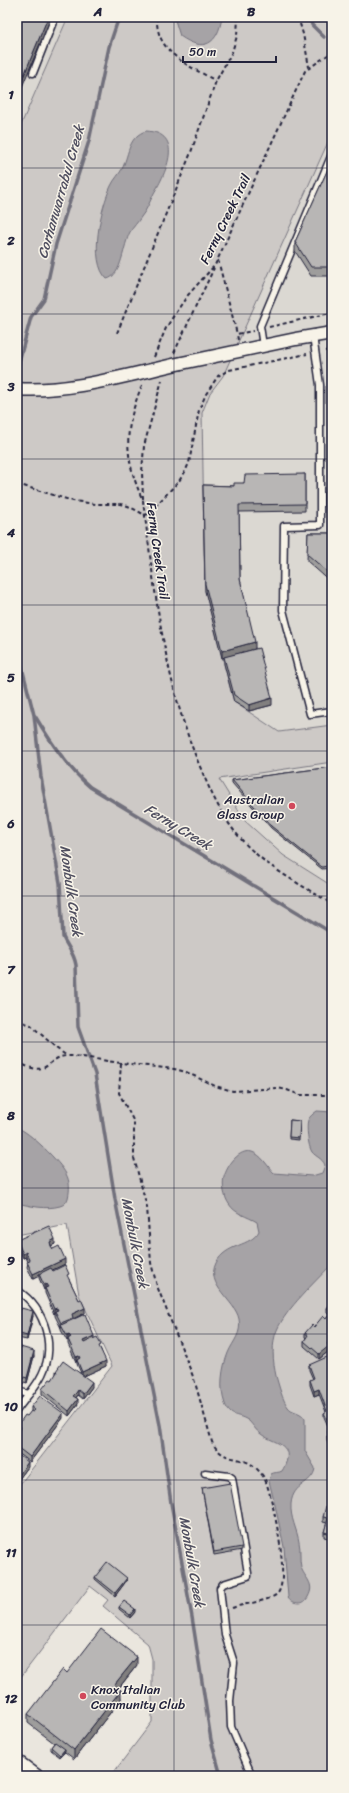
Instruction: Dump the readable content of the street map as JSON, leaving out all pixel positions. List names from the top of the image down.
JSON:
{
  "streets": {
    "path": ["Ferny Creek Trail"]
  },
  "water": ["Corhanwarrabul Creek", "Ferny Creek", "Monbulk Creek"],
  "places": ["Australian Glass Group", "Knox Italian Community Club"],
  "scale_bar": "50 m",
  "grid": {
    "columns": ["A", "B"],
    "rows": [
      "1",
      "2",
      "3",
      "4",
      "5",
      "6",
      "7",
      "8",
      "9",
      "10",
      "11",
      "12"
    ]
  }
}
